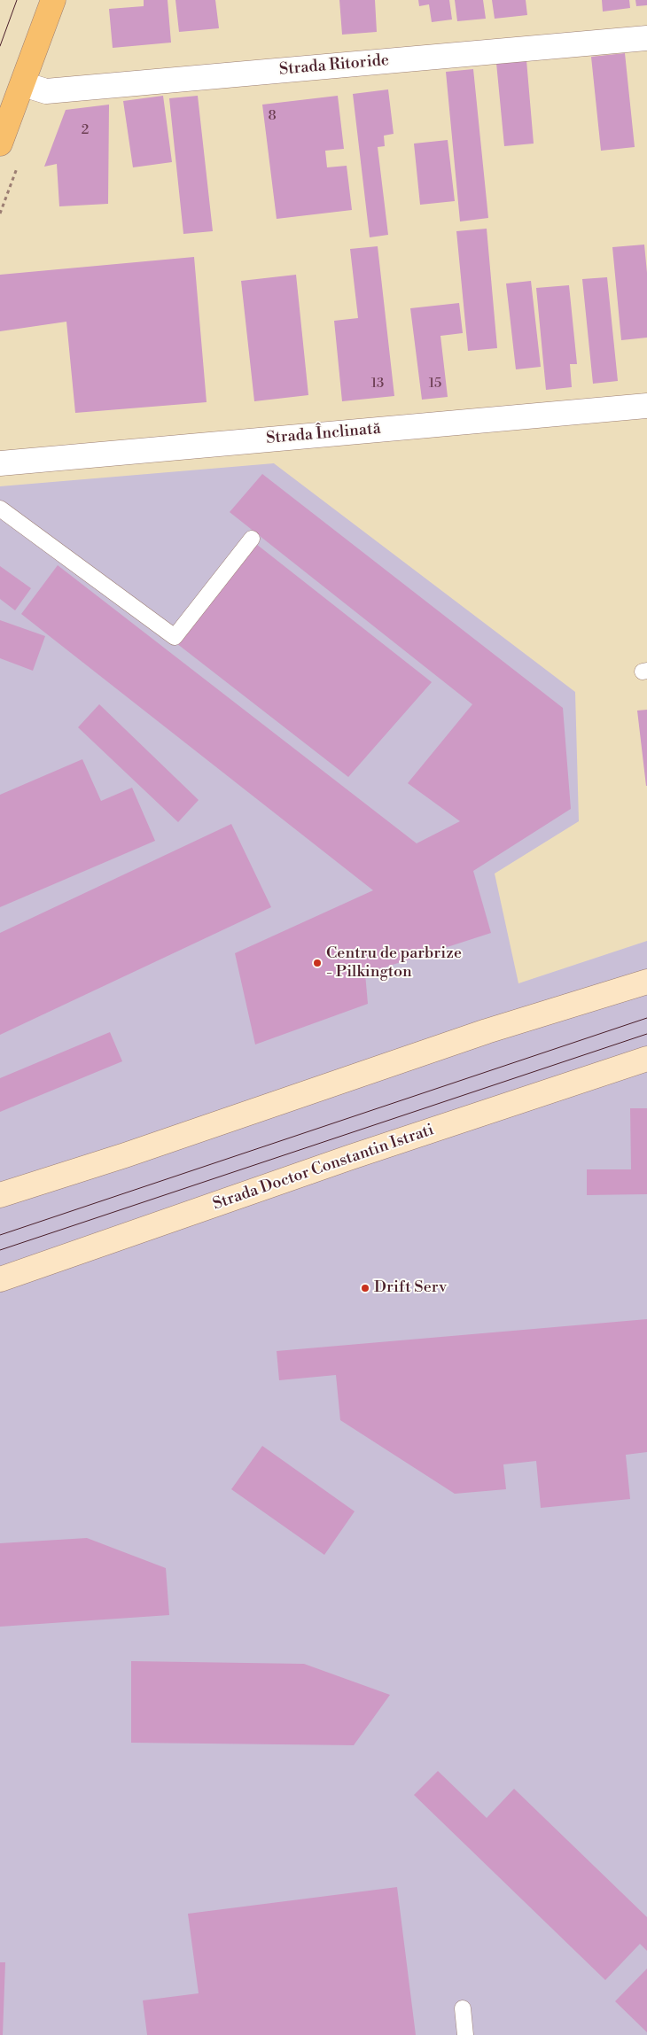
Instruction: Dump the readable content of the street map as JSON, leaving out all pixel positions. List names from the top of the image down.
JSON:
{
  "streets": {
    "main road": ["Strada Doctor Constantin Istrati"],
    "street": ["Strada Ritoride", "Strada Înclinată"]
  },
  "places": ["Centru de parbrize - Pilkington", "Drift Serv"],
  "house_numbers": [
    "8",
    "2",
    "13",
    "15"
  ]
}
